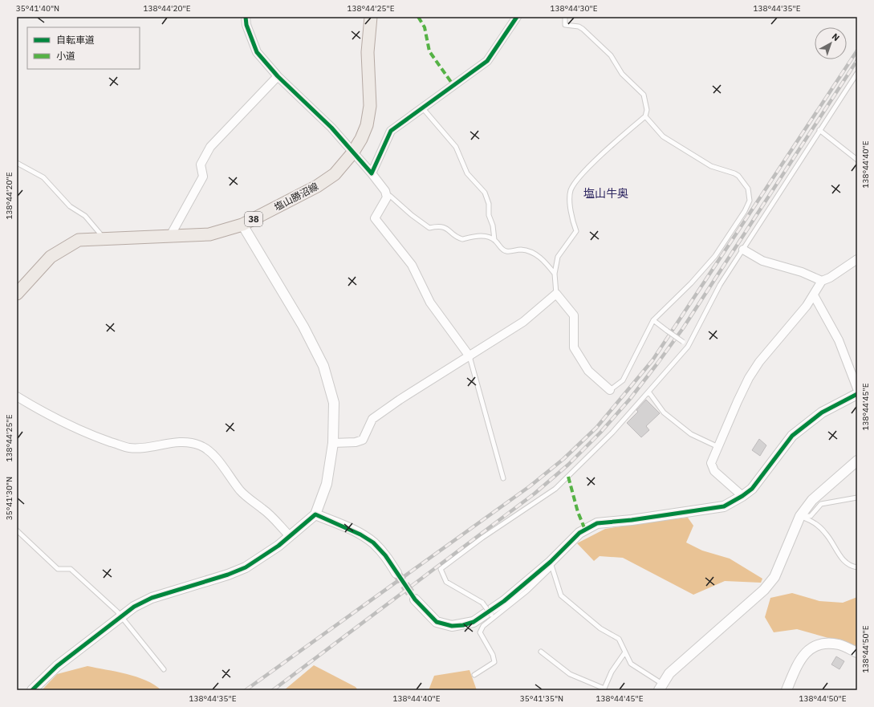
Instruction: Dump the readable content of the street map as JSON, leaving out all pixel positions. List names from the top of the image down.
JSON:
{
  "streets": {
    "main road": ["塩山勝沼線", "38"]
  },
  "districts": ["塩山牛奥"],
  "legend": ["自転車道", "小道"],
  "north": "top right",
  "coordinates": [
    "35°41'40\"N",
    "138°44'20\"E",
    "138°44'25\"E",
    "138°44'30\"E",
    "138°44'35\"E",
    "138°44'40\"E",
    "138°44'45\"E",
    "35°41'30\"N",
    "138°44'50\"E",
    "35°41'35\"N"
  ]
}
